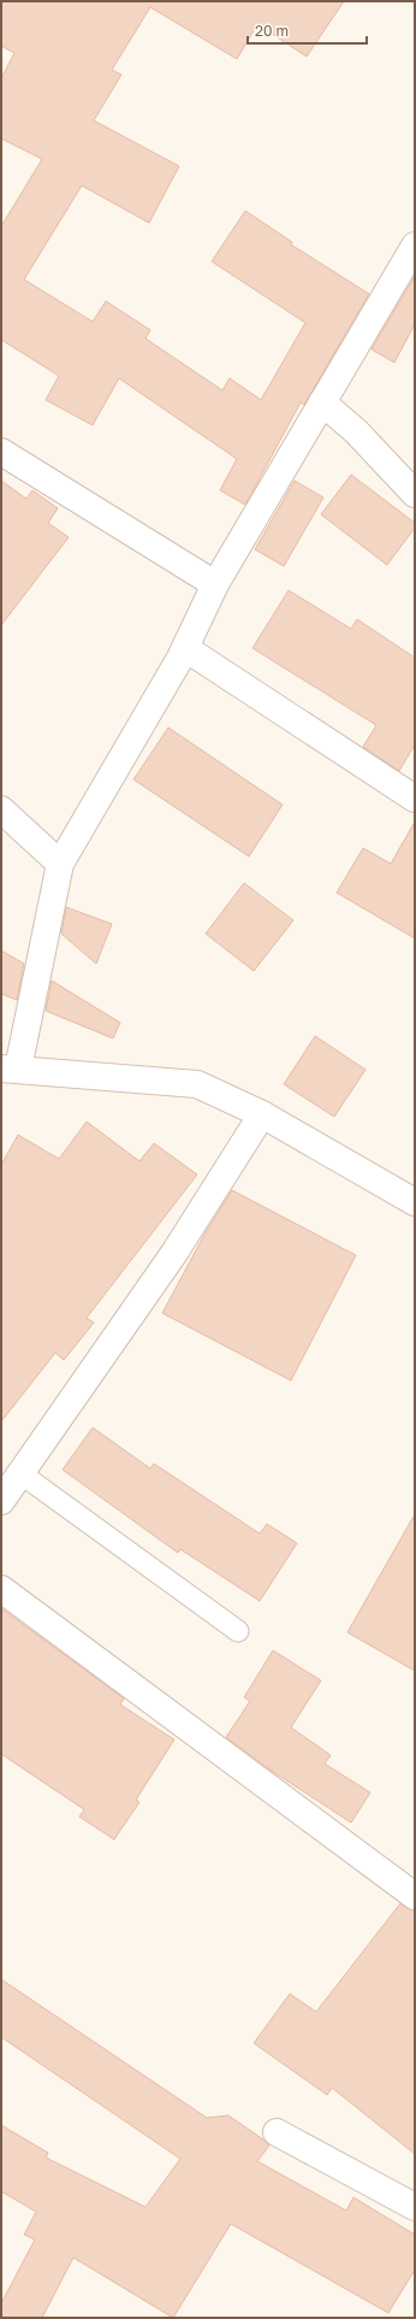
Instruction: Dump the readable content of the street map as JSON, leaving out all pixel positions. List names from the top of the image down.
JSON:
{
  "scale_bar": "20 m"
}
